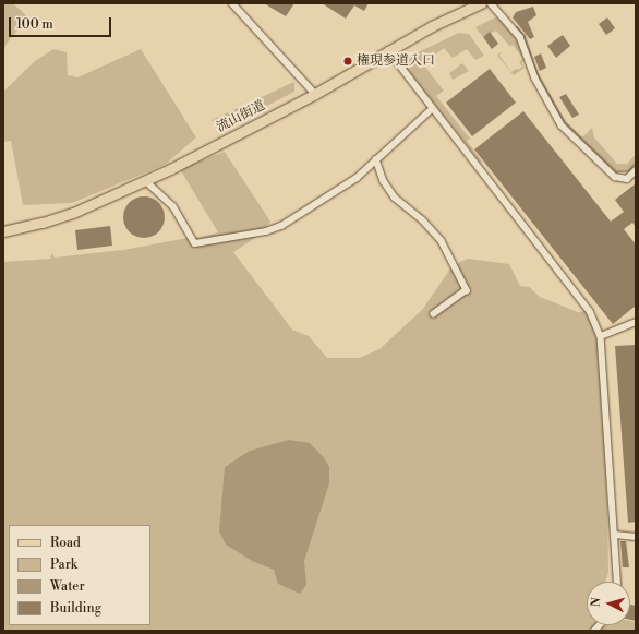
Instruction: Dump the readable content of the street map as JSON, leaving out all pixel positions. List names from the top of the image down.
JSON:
{
  "streets": {
    "main road": ["流山街道"]
  },
  "places": ["権現参道入口"],
  "legend": [
    "Road",
    "Park",
    "Water",
    "Building"
  ],
  "scale_bar": "100 m",
  "north": "left"
}
